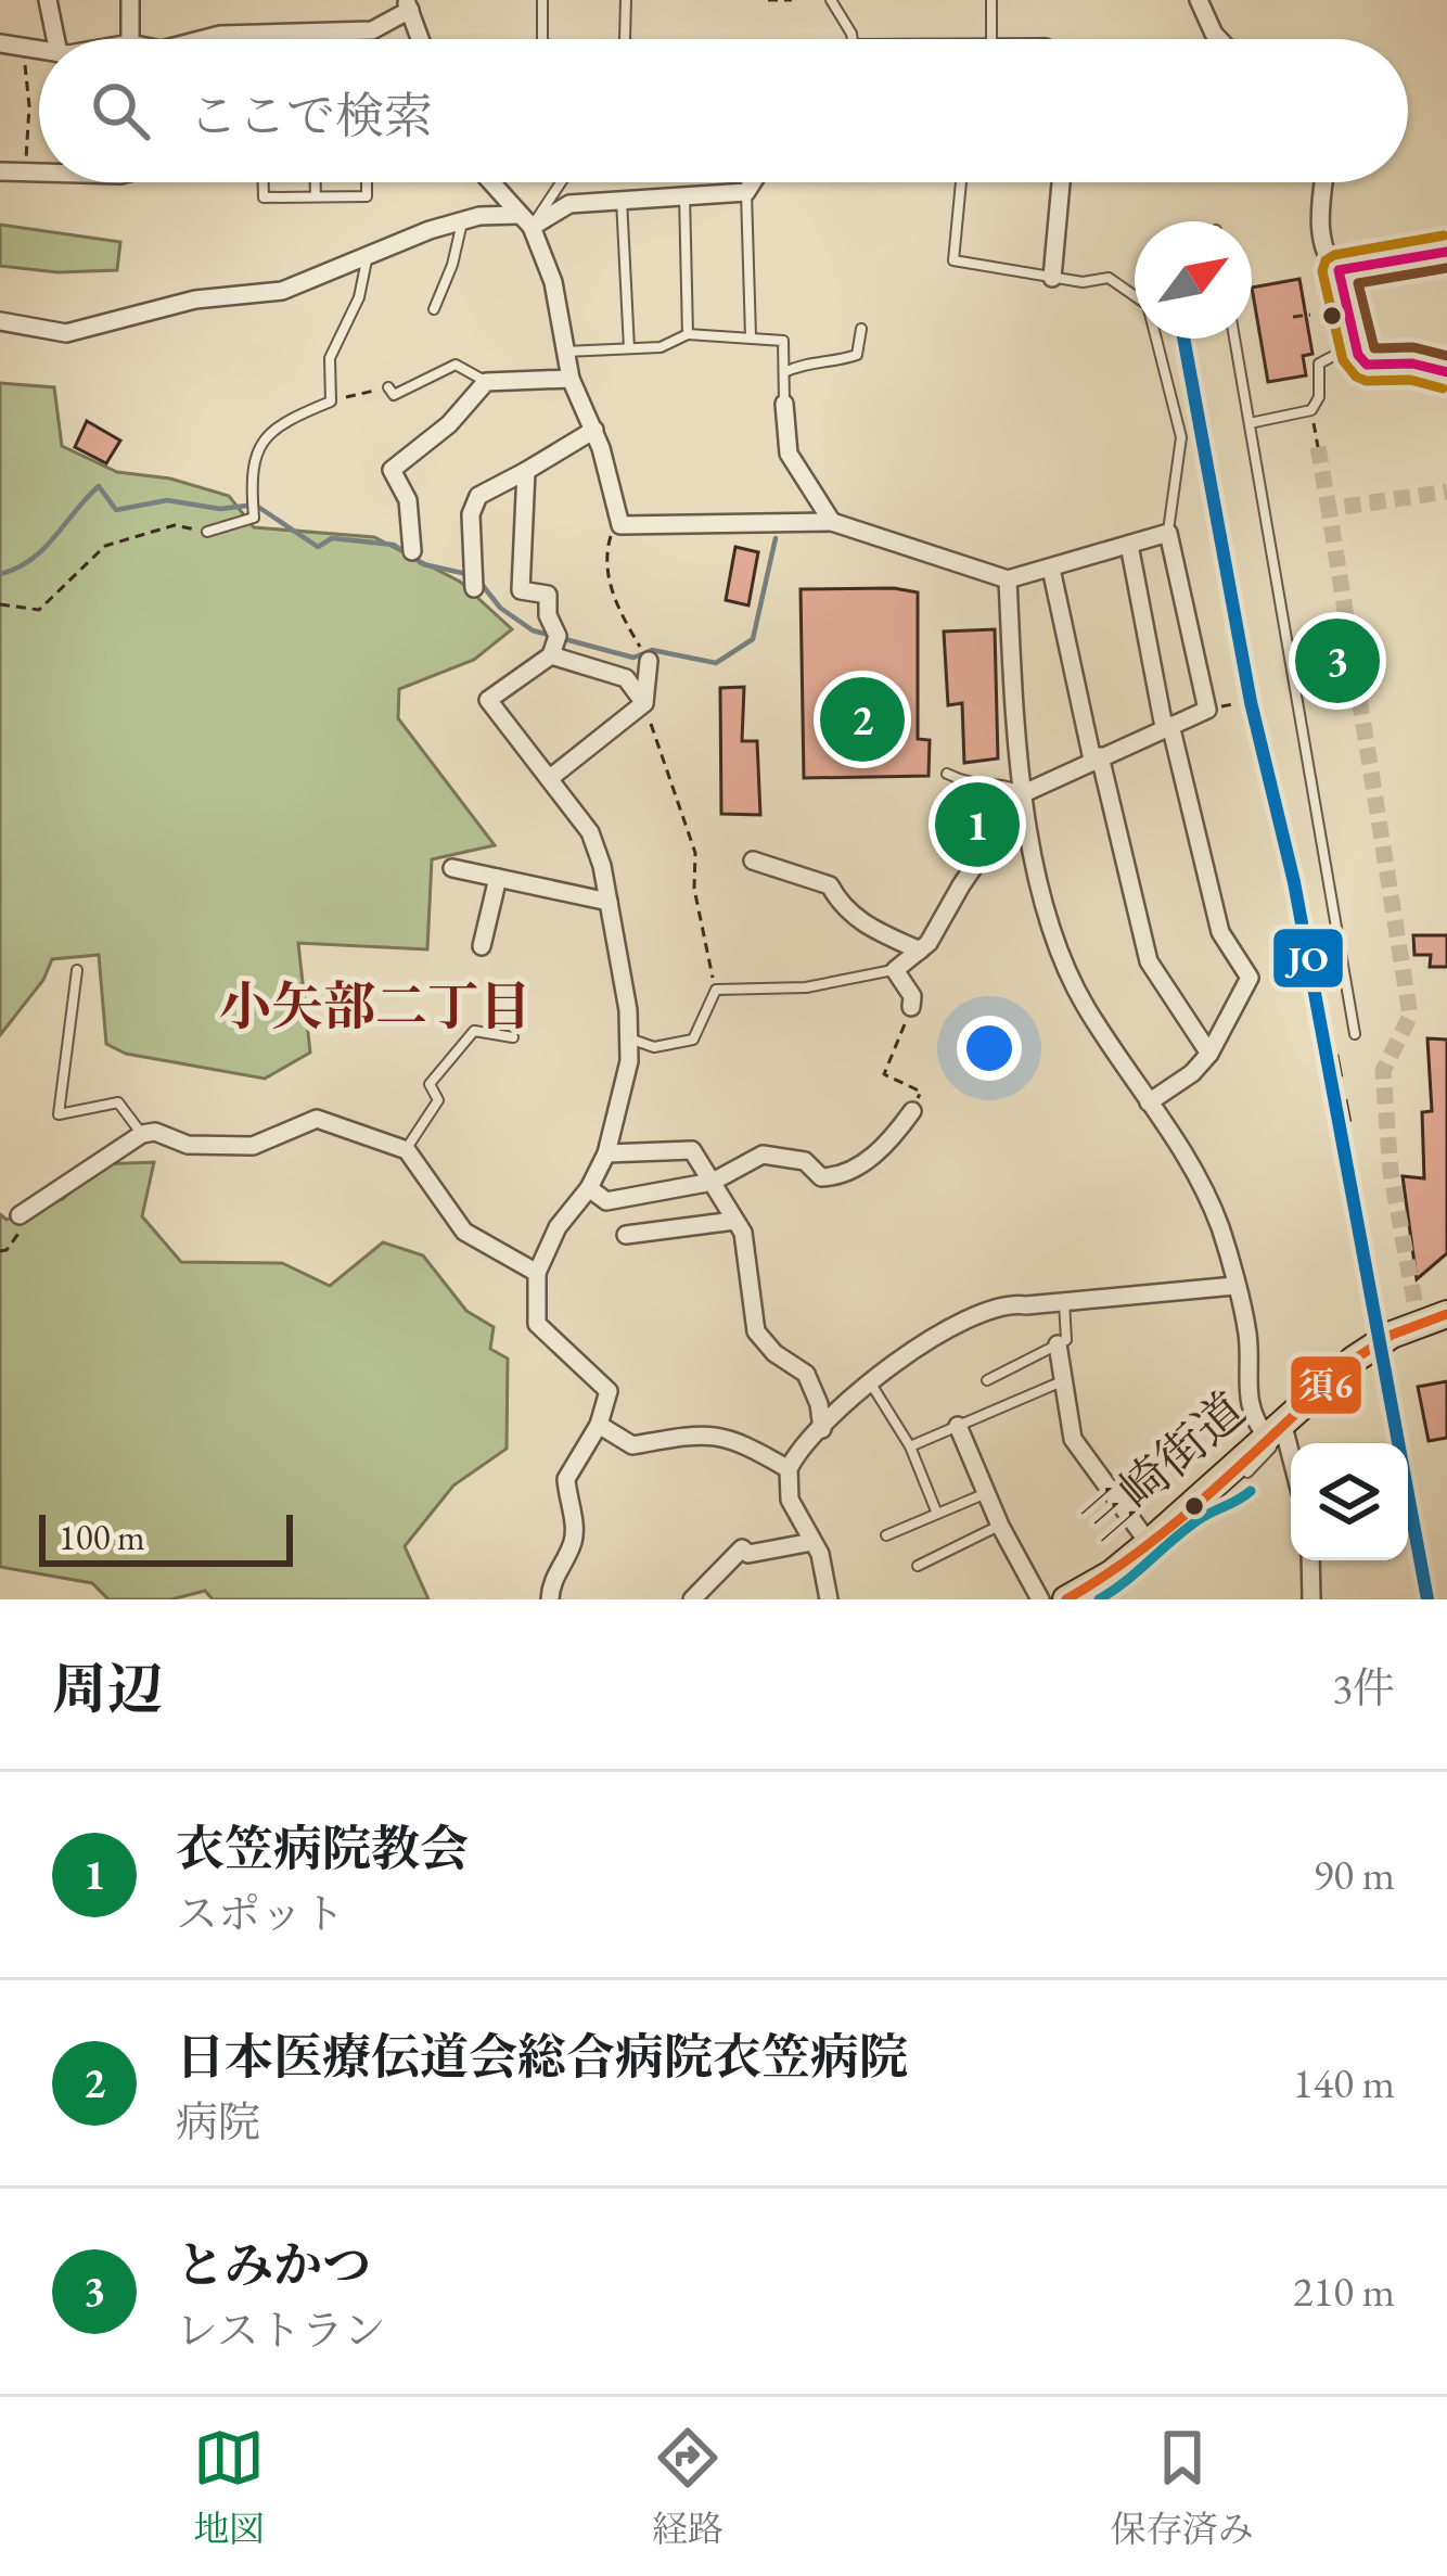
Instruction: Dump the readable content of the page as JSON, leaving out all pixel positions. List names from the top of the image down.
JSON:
{
  "streets": {
    "main road": ["三崎街道"]
  },
  "districts": ["小矢部二丁目"],
  "lines": ["transit line JO", "transit line 須6"],
  "scale_bar": "100 m",
  "north": "top right",
  "page": {
    "search": "ここで検索",
    "pins": ["3", "2", "1"],
    "scale": "100 m",
    "heading": ["周辺", "3件"],
    "list": [
      {
        "mark": "1",
        "name": "衣笠病院教会",
        "note": "スポット",
        "value": "90 m"
      },
      {
        "mark": "2",
        "name": "日本医療伝道会総合病院衣笠病院",
        "note": "病院",
        "value": "140 m"
      },
      {
        "mark": "3",
        "name": "とみかつ",
        "note": "レストラン",
        "value": "210 m"
      }
    ],
    "nav": ["地図", "経路", "保存済み"]
  }
}
